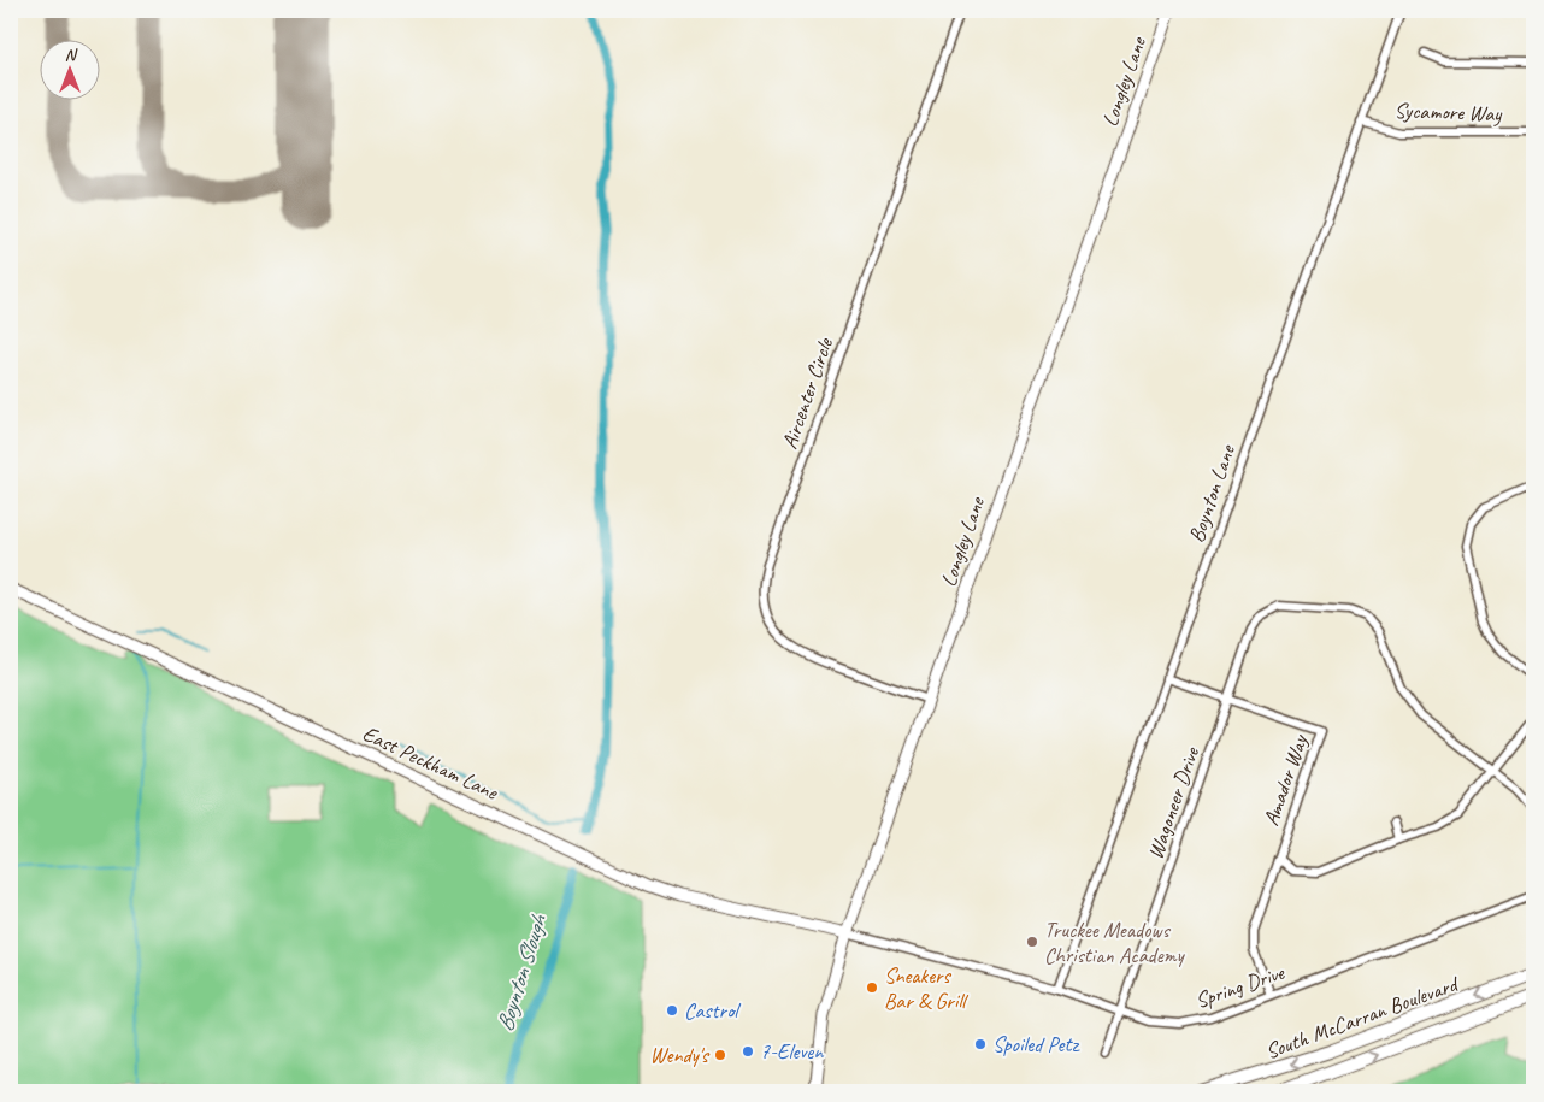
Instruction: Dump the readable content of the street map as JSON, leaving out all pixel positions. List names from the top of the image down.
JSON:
{
  "streets": {
    "main road": ["Longley Lane", "East Peckham Lane", "South McCarran Boulevard"],
    "street": [
      "Sycamore Way",
      "Aircenter Circle",
      "Boynton Lane",
      "Amador Way",
      "Wagoneer Drive",
      "Spring Drive"
    ]
  },
  "crossings": [
    ["Longley Lane", "Aircenter Circle"],
    ["Longley Lane", "East Peckham Lane"],
    ["Longley Lane", "Spring Drive"],
    ["Sycamore Way", "Boynton Lane"],
    ["Boynton Lane", "Amador Way"],
    ["Boynton Lane", "Spring Drive"],
    ["East Peckham Lane", "Spring Drive"],
    ["Amador Way", "Wagoneer Drive"],
    ["Amador Way", "Spring Drive"],
    ["Wagoneer Drive", "Spring Drive"]
  ],
  "water": ["Boynton Slough"],
  "places": [
    "Truckee Meadows Christian Academy",
    "Sneakers Bar & Grill",
    "Castrol",
    "Spoiled Petz",
    "7-Eleven",
    "Wendy's"
  ],
  "north": "top"
}
